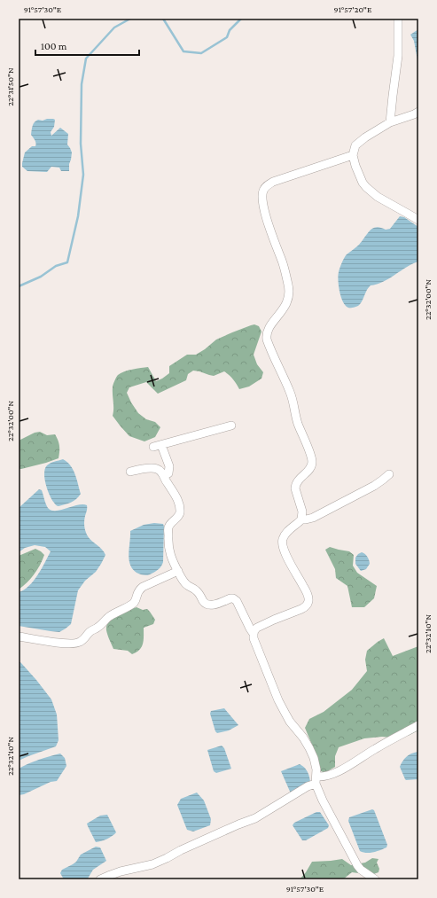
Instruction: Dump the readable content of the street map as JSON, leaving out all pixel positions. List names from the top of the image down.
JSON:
{
  "scale_bar": "100 m",
  "coordinates": [
    "91°57'30\"E",
    "91°57'20\"E",
    "22°31'50\"N",
    "22°32'00\"N",
    "22°32'10\"N"
  ]
}
